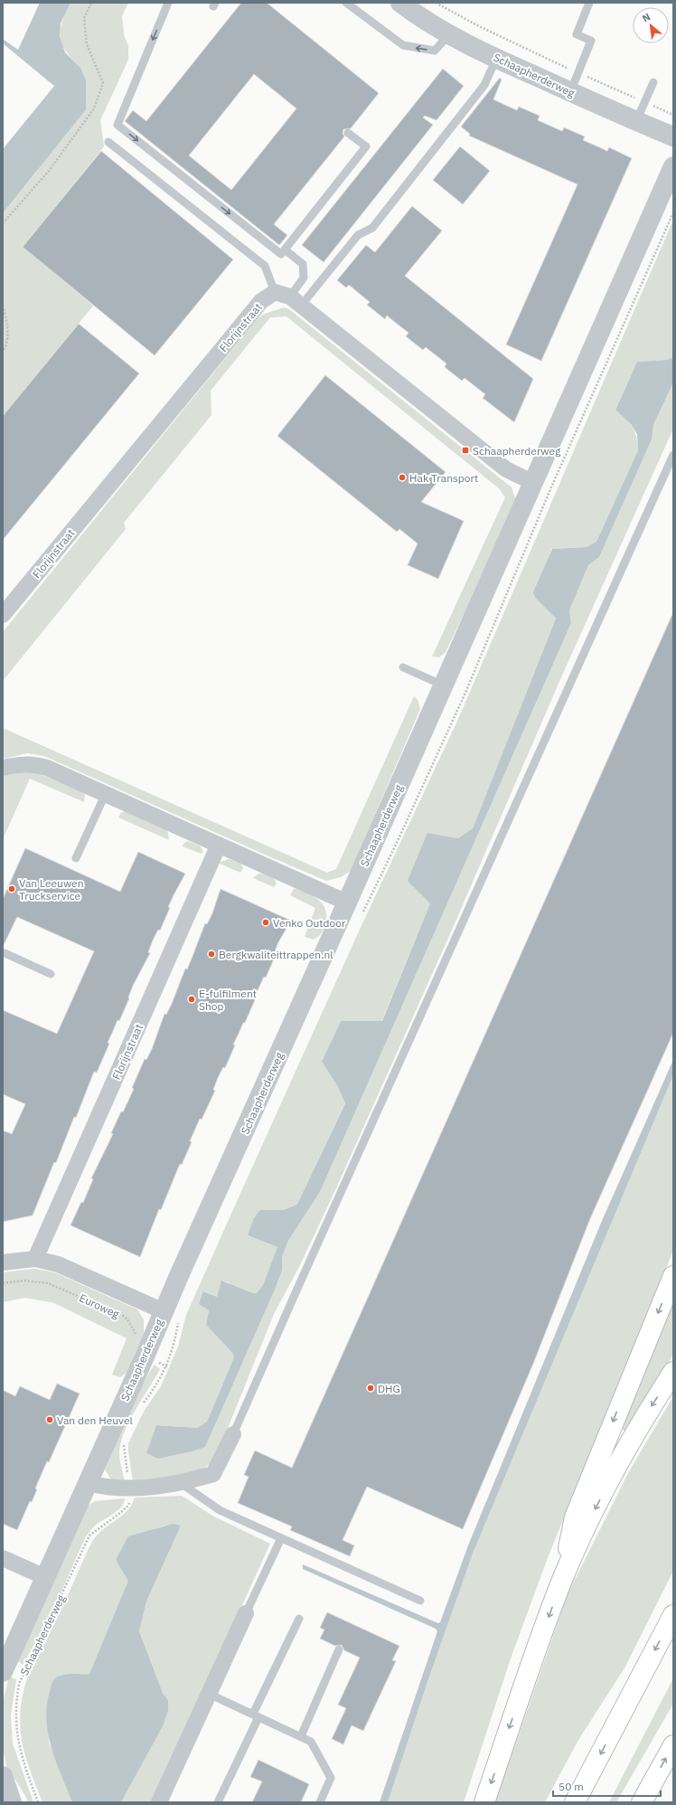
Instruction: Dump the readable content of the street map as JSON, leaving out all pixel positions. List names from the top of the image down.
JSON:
{
  "streets": {
    "street": ["Schaapherderweg", "Florijnstraat", "Euroweg"]
  },
  "crossings": [
    ["Schaapherderweg", "Euroweg"],
    ["Florijnstraat", "Euroweg"]
  ],
  "places": {
    "transit": ["Schaapherderweg"],
    "other": [
      "Hak Transport",
      "Van Leeuwen Truckservice",
      "Venko Outdoor",
      "Bergkwaliteittrappen.nl",
      "E-fulfilment Shop",
      "DHG",
      "Van den Heuvel"
    ]
  },
  "scale_bar": "50 m",
  "north": "top left"
}
